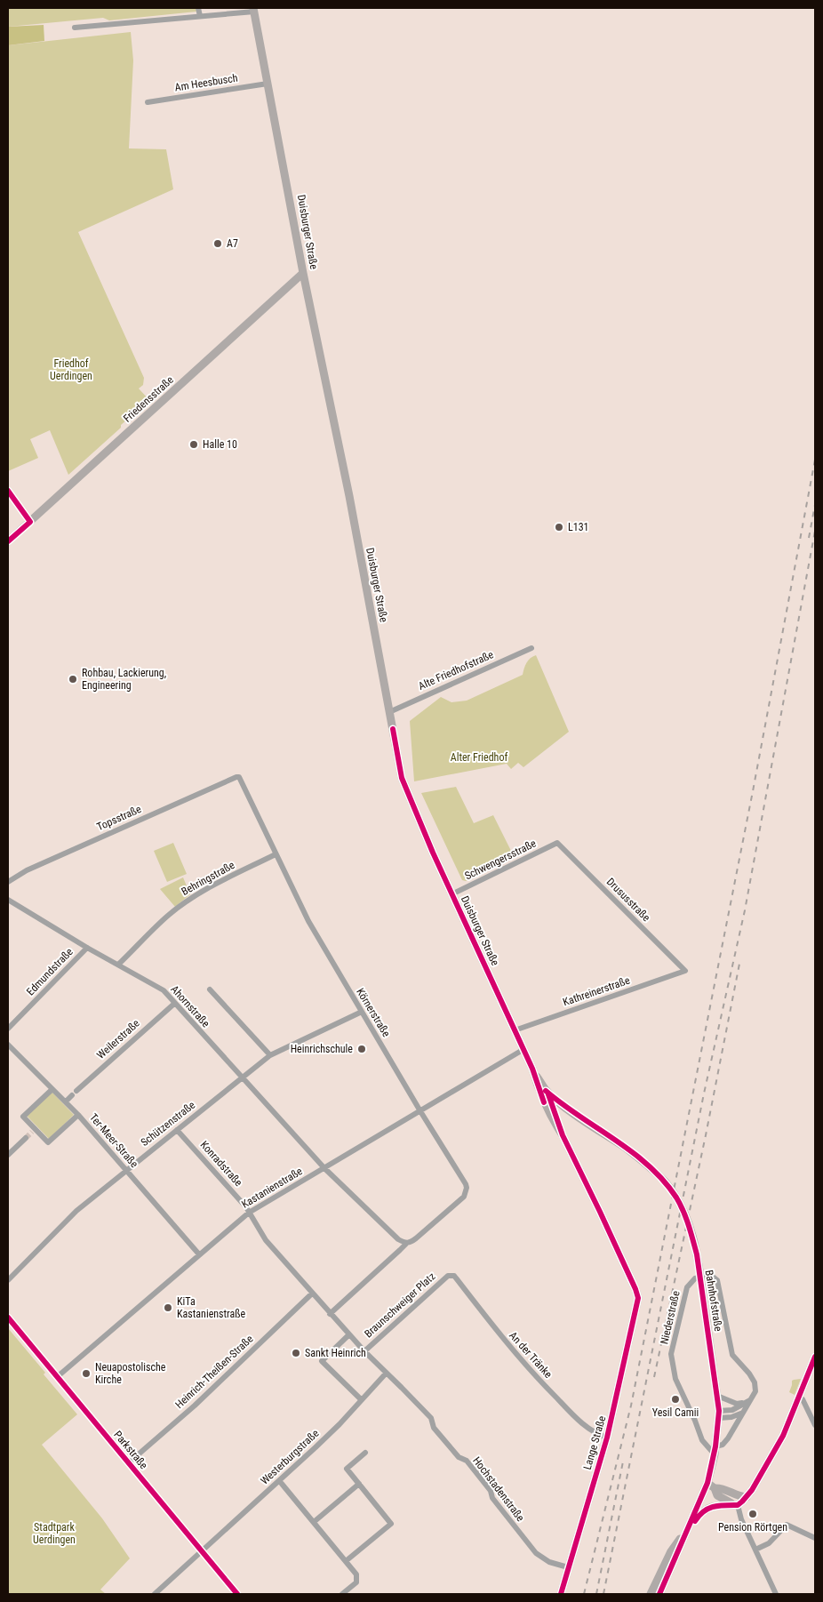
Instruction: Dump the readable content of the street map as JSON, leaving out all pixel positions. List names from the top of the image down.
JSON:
{
  "streets": {
    "main road": [
      "Duisburger Straße",
      "Friedensstraße",
      "Bahnhofstraße",
      "Lange Straße"
    ],
    "street": [
      "Am Heesbusch",
      "Alte Friedhofstraße",
      "Topsstraße",
      "Schwengersstraße",
      "Behringstraße",
      "Drususstraße",
      "Edmundstraße",
      "Kathreinerstraße",
      "Ahornstraße",
      "Körnerstraße",
      "Weilerstraße",
      "Schützenstraße",
      "Ter-Meer-Straße",
      "Konradstraße",
      "Kastanienstraße",
      "Braunschweiger Platz",
      "Niederstraße",
      "An der Tränke",
      "Heinrich-Theißen-Straße",
      "Parkstraße",
      "Westerburgstraße",
      "Hochstadenstraße"
    ]
  },
  "crossings": [
    ["Am Heesbusch", "Duisburger Straße"],
    ["Duisburger Straße", "Friedensstraße"],
    ["Duisburger Straße", "Alte Friedhofstraße"],
    ["Duisburger Straße", "Schwengersstraße"],
    ["Duisburger Straße", "Kathreinerstraße"],
    ["Duisburger Straße", "Kastanienstraße"],
    ["Duisburger Straße", "Bahnhofstraße"],
    ["Duisburger Straße", "Lange Straße"],
    ["Topsstraße", "Körnerstraße"],
    ["Schwengersstraße", "Drususstraße"],
    ["Behringstraße", "Ahornstraße"],
    ["Behringstraße", "Körnerstraße"],
    ["Drususstraße", "Kathreinerstraße"],
    ["Edmundstraße", "Ahornstraße"],
    ["Ahornstraße", "Weilerstraße"],
    ["Ahornstraße", "Schützenstraße"],
    ["Ahornstraße", "Kastanienstraße"],
    ["Körnerstraße", "Schützenstraße"],
    ["Körnerstraße", "Kastanienstraße"],
    ["Schützenstraße", "Ter-Meer-Straße"],
    ["Schützenstraße", "Konradstraße"],
    ["Ter-Meer-Straße", "Kastanienstraße"],
    ["Konradstraße", "Kastanienstraße"],
    ["Kastanienstraße", "Parkstraße"],
    ["Bahnhofstraße", "Niederstraße"],
    ["Braunschweiger Platz", "An der Tränke"],
    ["Braunschweiger Platz", "Hochstadenstraße"],
    ["An der Tränke", "Lange Straße"],
    ["Heinrich-Theißen-Straße", "Parkstraße"],
    ["Lange Straße", "Hochstadenstraße"],
    ["Parkstraße", "Westerburgstraße"],
    ["Westerburgstraße", "Hochstadenstraße"]
  ],
  "parks": ["Friedhof Uerdingen", "Alter Friedhof", "Stadtpark Uerdingen"],
  "places": [
    "A7",
    "Halle 10",
    "L131",
    "Rohbau, Lackierung, Engineering",
    "Heinrichschule",
    "KiTa Kastanienstraße",
    "Sankt Heinrich",
    "Neuapostolische Kirche",
    "Yesil Camii",
    "Pension Rörtgen"
  ]
}
